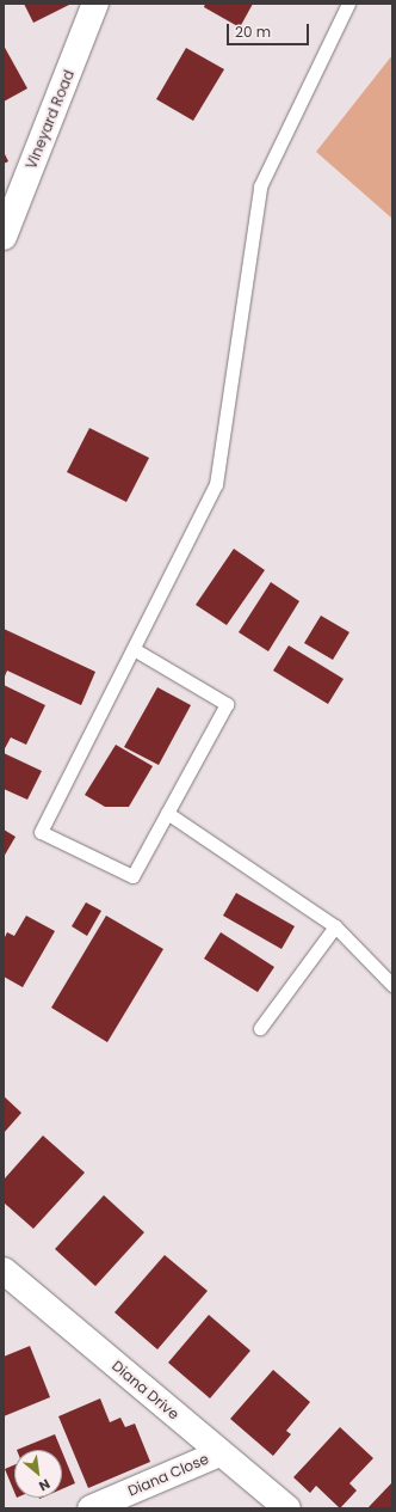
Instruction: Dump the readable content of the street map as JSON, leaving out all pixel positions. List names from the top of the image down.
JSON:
{
  "streets": {
    "street": ["Vineyard Road", "Diana Drive", "Diana Close"]
  },
  "crossings": [
    ["Diana Drive", "Diana Close"]
  ],
  "scale_bar": "20 m",
  "north": "bottom right"
}
